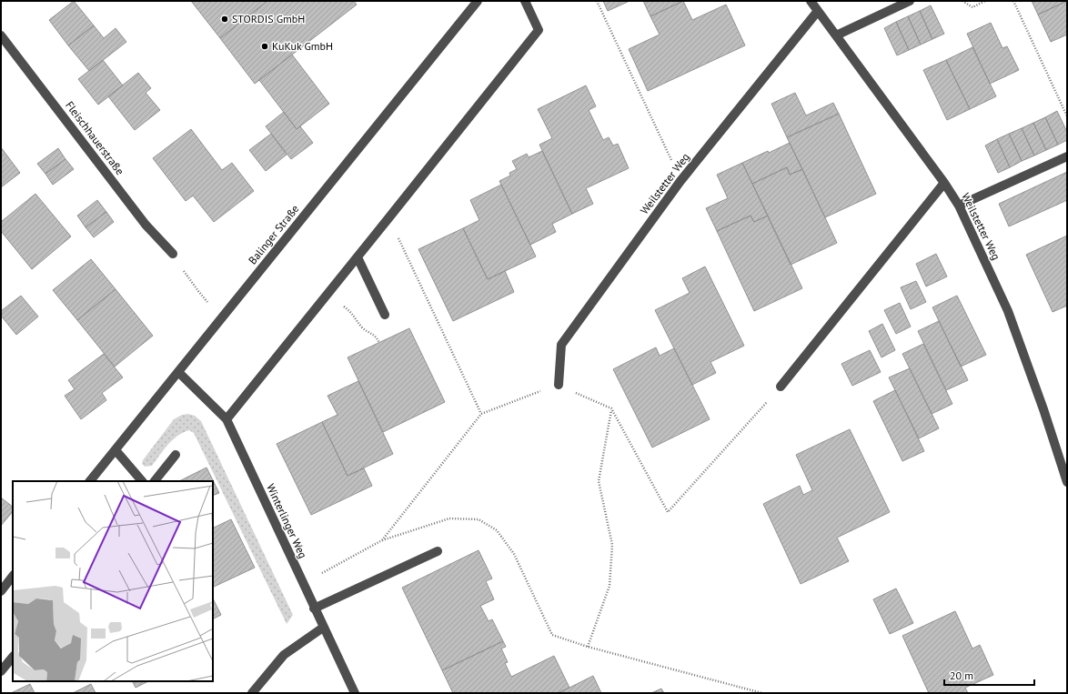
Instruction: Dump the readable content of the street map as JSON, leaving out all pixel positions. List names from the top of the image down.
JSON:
{
  "streets": {
    "street": [
      "Fleischhauerstraße",
      "Weilstetter Weg",
      "Balinger Straße",
      "Winterlinger Weg"
    ]
  },
  "crossings": [
    ["Balinger Straße", "Winterlinger Weg"]
  ],
  "places": ["STORDIS GmbH", "KuKuk GmbH"],
  "scale_bar": "20 m"
}
